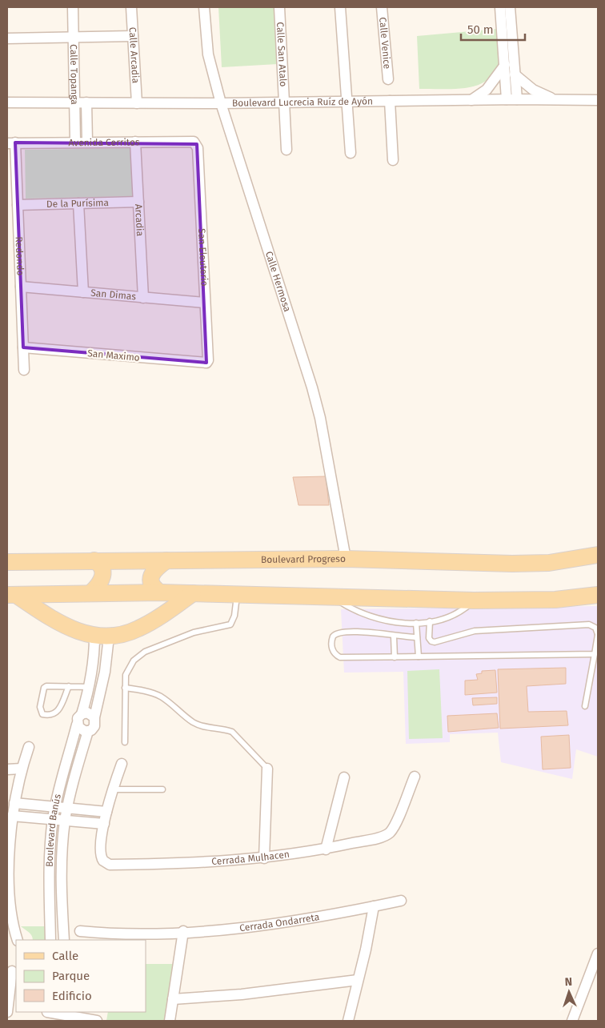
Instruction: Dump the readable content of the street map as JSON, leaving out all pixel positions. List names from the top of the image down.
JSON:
{
  "streets": {
    "main road": ["Boulevard Progreso"],
    "street": [
      "Calle Venice",
      "Calle San Atalo",
      "Calle Arcadia",
      "Calle Topanga",
      "Boulevard Lucrecia Ruíz de Ayón",
      "Avenida Cerritos",
      "De la Purísima",
      "Arcadia",
      "Redondo",
      "San Eleuterio",
      "Calle Hermosa",
      "San Dimas",
      "San Maximo",
      "Boulevard Banús",
      "Cerrada Mulhacen",
      "Cerrada Ondarreta"
    ]
  },
  "crossings": [
    ["Calle San Atalo", "Boulevard Lucrecia Ruíz de Ayón"],
    ["Calle Arcadia", "Boulevard Lucrecia Ruíz de Ayón"],
    ["Calle Topanga", "Boulevard Lucrecia Ruíz de Ayón"],
    ["Calle Topanga", "Avenida Cerritos"],
    ["Boulevard Lucrecia Ruíz de Ayón", "Calle Hermosa"],
    ["Avenida Cerritos", "Arcadia"],
    ["Avenida Cerritos", "Redondo"],
    ["Avenida Cerritos", "San Eleuterio"],
    ["De la Purísima", "Arcadia"],
    ["De la Purísima", "Redondo"],
    ["Arcadia", "San Dimas"],
    ["Redondo", "San Dimas"],
    ["Redondo", "San Maximo"],
    ["San Eleuterio", "San Dimas"],
    ["San Eleuterio", "San Maximo"],
    ["Calle Hermosa", "Boulevard Progreso"]
  ],
  "legend": ["Calle", "Parque", "Edificio"],
  "scale_bar": "50 m",
  "north": "top"
}
